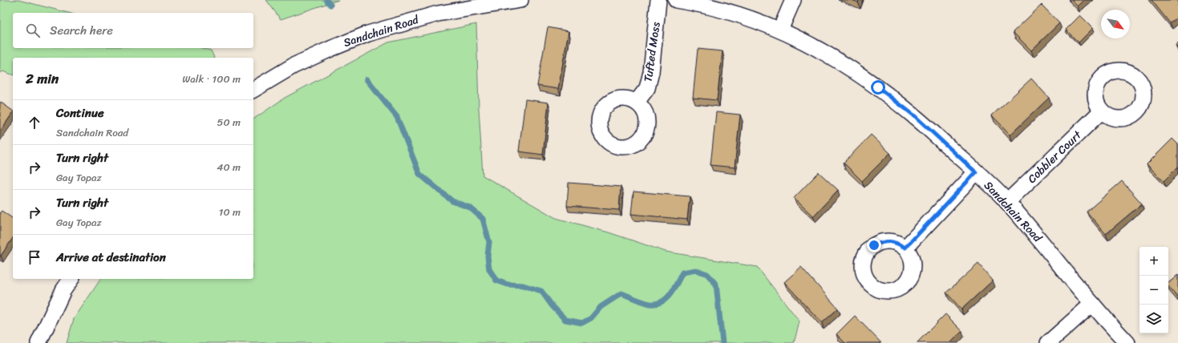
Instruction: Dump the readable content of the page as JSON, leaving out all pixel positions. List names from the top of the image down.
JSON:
{
  "streets": {
    "street": ["Sandchain Road", "Tufted Moss", "Cobbler Court"]
  },
  "crossings": [
    ["Sandchain Road", "Cobbler Court"]
  ],
  "north": "bottom right",
  "page": {
    "search": "Search here",
    "heading": ["2 min", "Walk · 100 m"],
    "list": [
      ["Continue", "Sandchain Road", "50 m"],
      ["Turn right", "Gay Topaz", "40 m"],
      ["Turn right", "Gay Topaz", "10 m"],
      "Arrive at destination"
    ],
    "map_buttons": ["+", "−"]
  }
}
